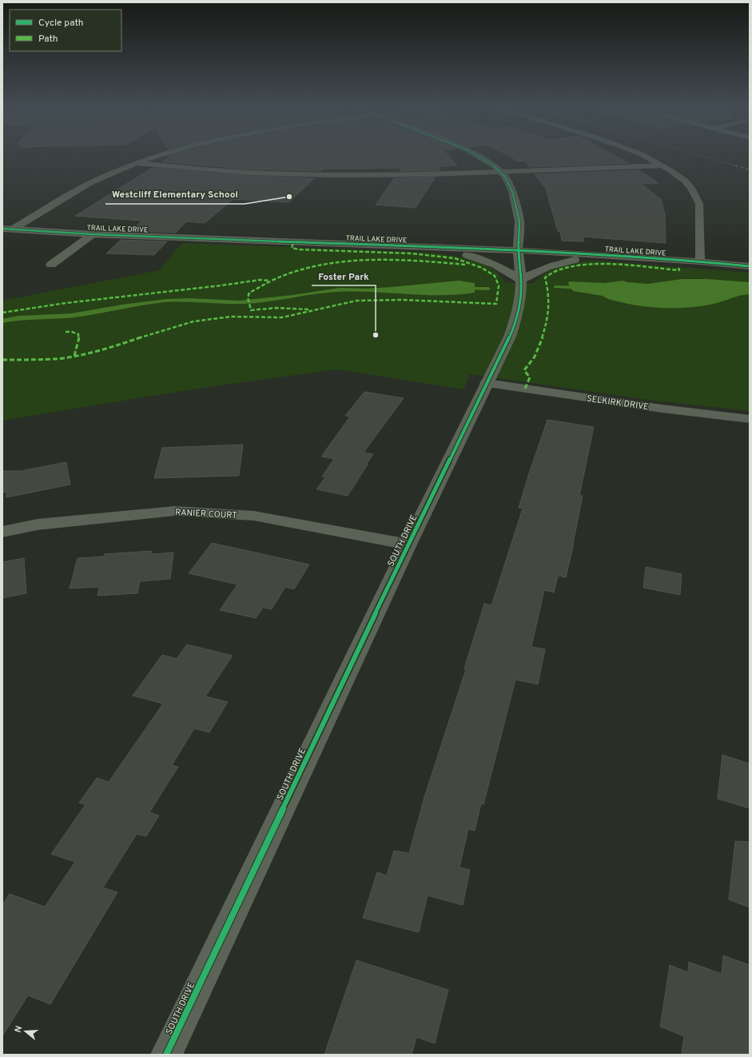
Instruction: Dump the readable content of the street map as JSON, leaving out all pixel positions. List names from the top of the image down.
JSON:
{
  "streets": {
    "street": [
      "TRAIL LAKE DRIVE",
      "SELKIRK DRIVE",
      "RANIER COURT",
      "SOUTH DRIVE"
    ]
  },
  "crossings": [
    ["TRAIL LAKE DRIVE", "SOUTH DRIVE"],
    ["SELKIRK DRIVE", "SOUTH DRIVE"],
    ["RANIER COURT", "SOUTH DRIVE"]
  ],
  "places": ["Westcliff Elementary School", "Foster Park"],
  "legend": ["Cycle path", "Path"],
  "north": "left"
}
